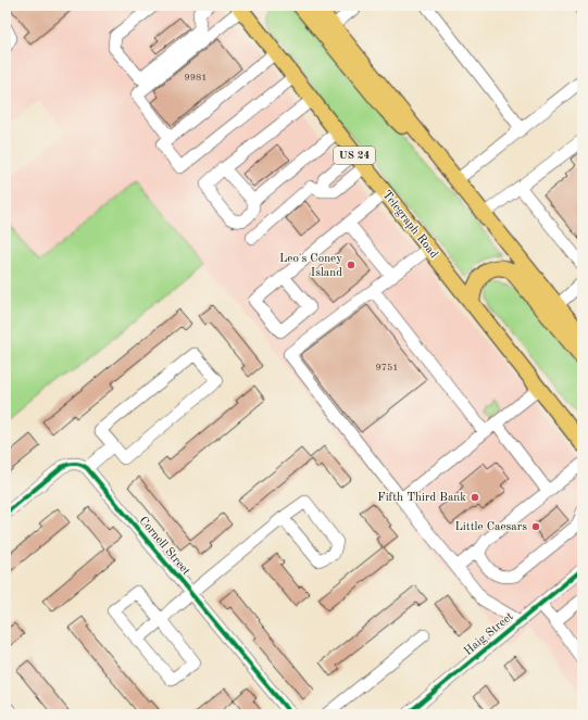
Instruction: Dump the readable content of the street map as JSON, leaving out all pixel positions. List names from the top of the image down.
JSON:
{
  "streets": {
    "main road": ["US 24", "Telegraph Road"],
    "street": ["Cornell Street", "Haig Street"]
  },
  "places": ["Leo's Coney Island", "Fifth Third Bank", "Little Caesars"],
  "house_numbers": ["9981", "9751"]
}
